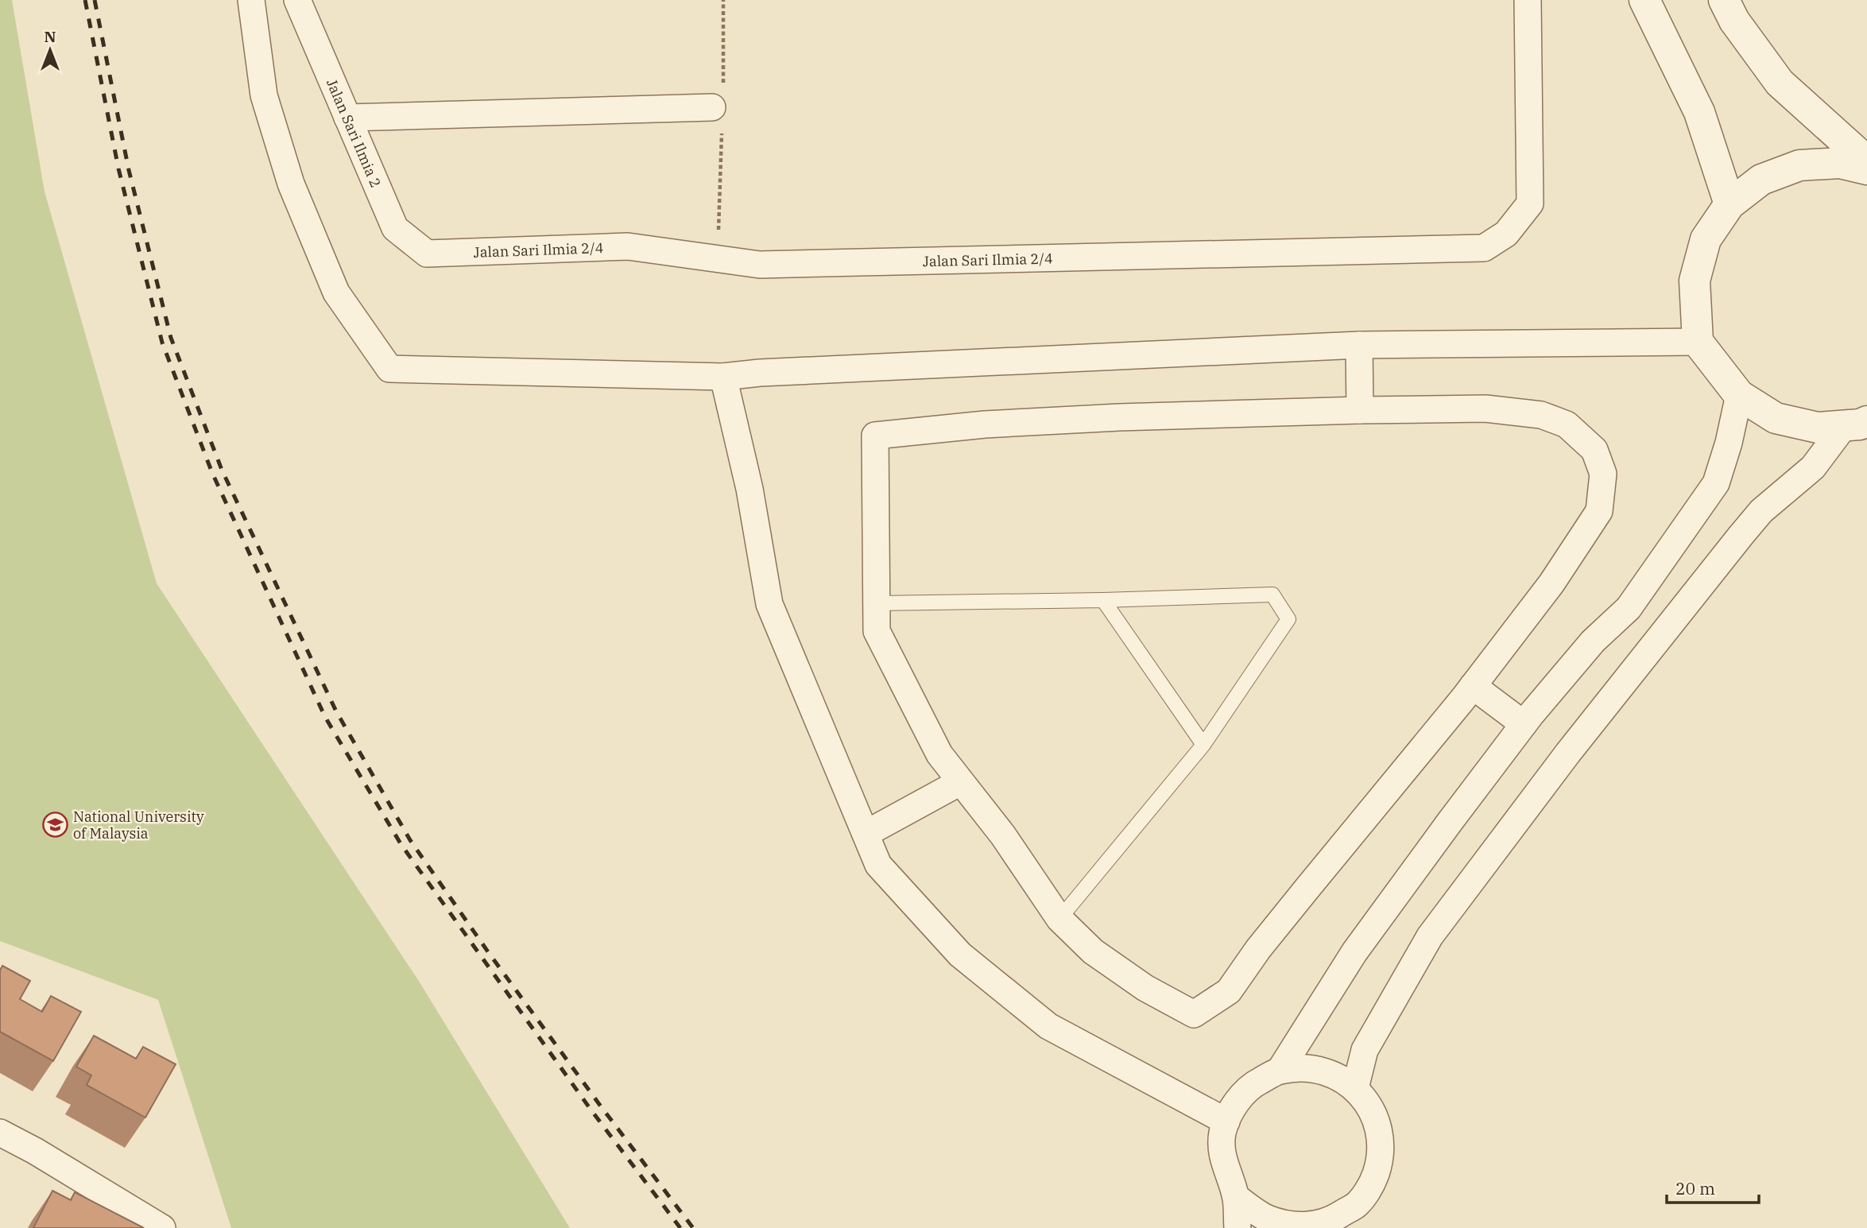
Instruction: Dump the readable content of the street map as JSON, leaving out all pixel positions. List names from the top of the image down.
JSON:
{
  "streets": {
    "street": ["Jalan Sari Ilmia 2", "Jalan Sari Ilmia 2/4"]
  },
  "crossings": [
    ["Jalan Sari Ilmia 2", "Jalan Sari Ilmia 2/4"]
  ],
  "places": {
    "school or university": ["National University of Malaysia"]
  },
  "scale_bar": "20 m",
  "north": "top"
}
